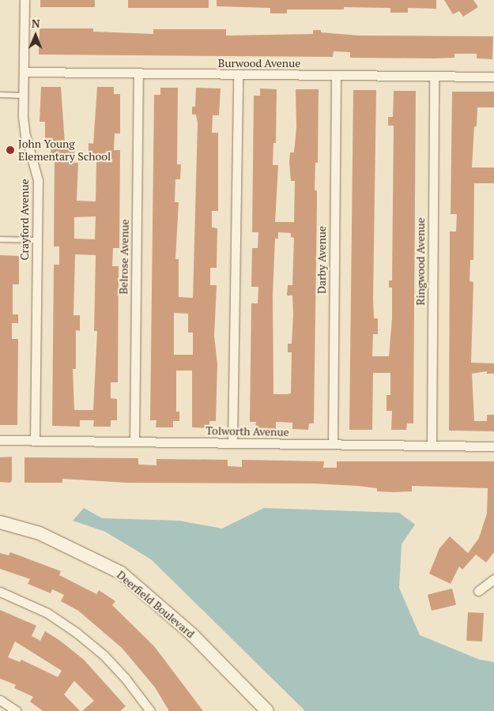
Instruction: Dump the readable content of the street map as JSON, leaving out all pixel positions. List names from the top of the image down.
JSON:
{
  "streets": {
    "street": [
      "Burwood Avenue",
      "Crayford Avenue",
      "Belrose Avenue",
      "Darby Avenue",
      "Ringwood Avenue",
      "Tolworth Avenue",
      "Deerfield Boulevard"
    ]
  },
  "crossings": [
    ["Burwood Avenue", "Crayford Avenue"],
    ["Burwood Avenue", "Belrose Avenue"],
    ["Burwood Avenue", "Darby Avenue"],
    ["Burwood Avenue", "Ringwood Avenue"],
    ["Crayford Avenue", "Tolworth Avenue"],
    ["Belrose Avenue", "Tolworth Avenue"],
    ["Darby Avenue", "Tolworth Avenue"],
    ["Ringwood Avenue", "Tolworth Avenue"]
  ],
  "places": ["John Young Elementary School"],
  "north": "top"
}
